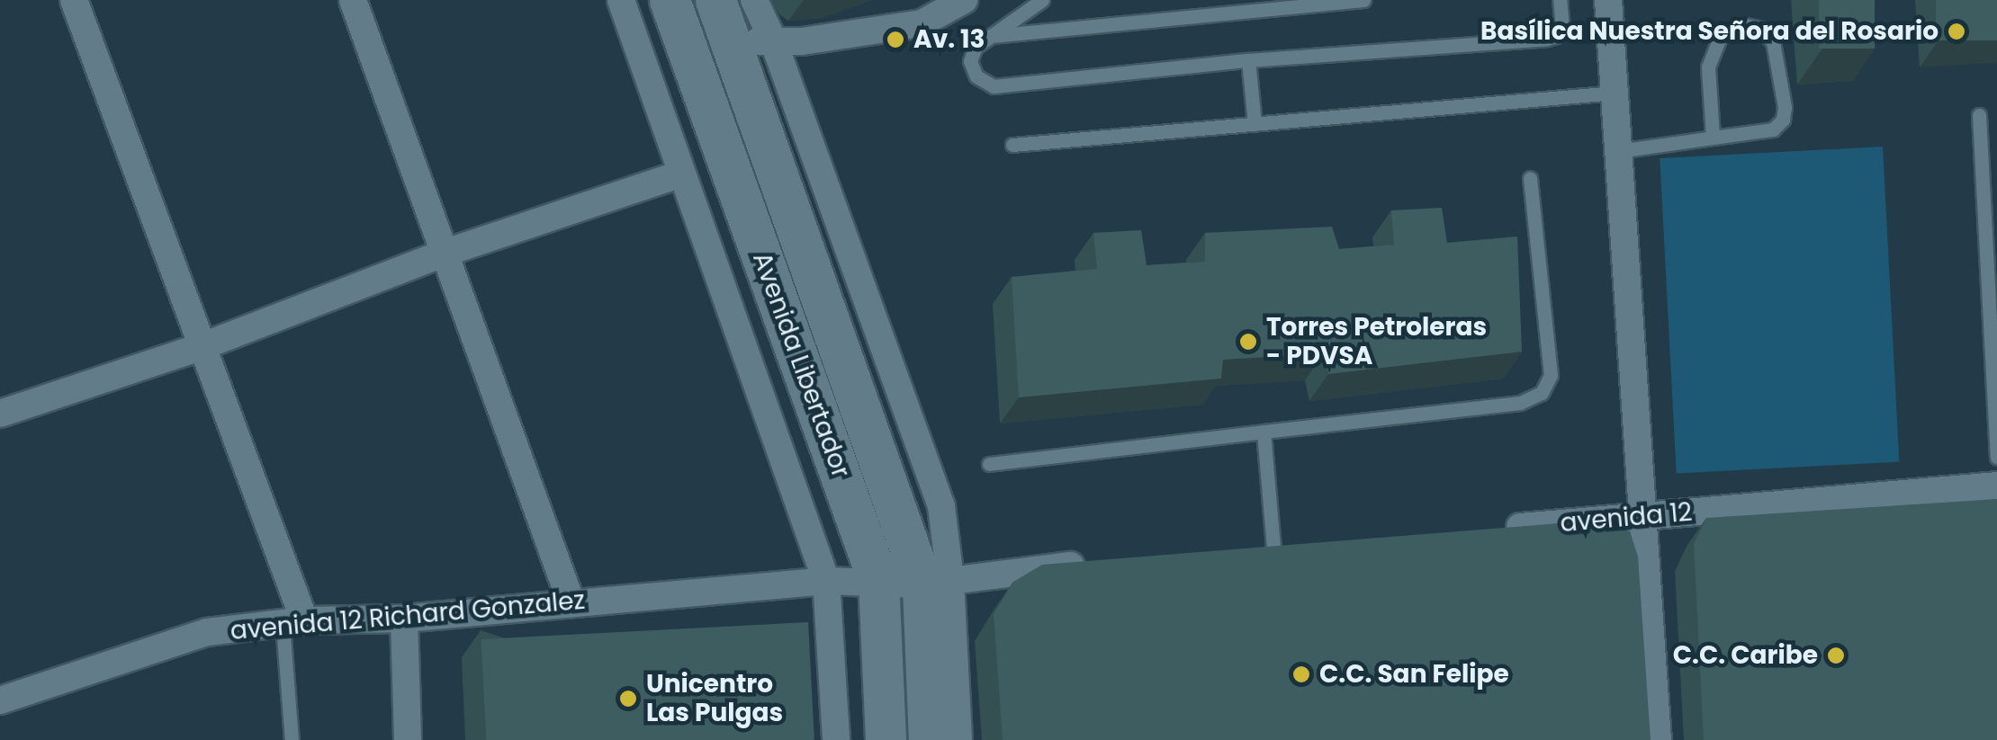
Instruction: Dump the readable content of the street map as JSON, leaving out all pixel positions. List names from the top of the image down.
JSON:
{
  "streets": {
    "main road": ["Avenida Libertador"],
    "street": ["avenida 12", "avenida 12 Richard Gonzalez"]
  },
  "places": [
    "Basílica Nuestra Señora del Rosario",
    "Av. 13",
    "Torres Petroleras - PDVSA",
    "C.C. Caribe",
    "C.C. San Felipe",
    "Unicentro Las Pulgas"
  ]
}
